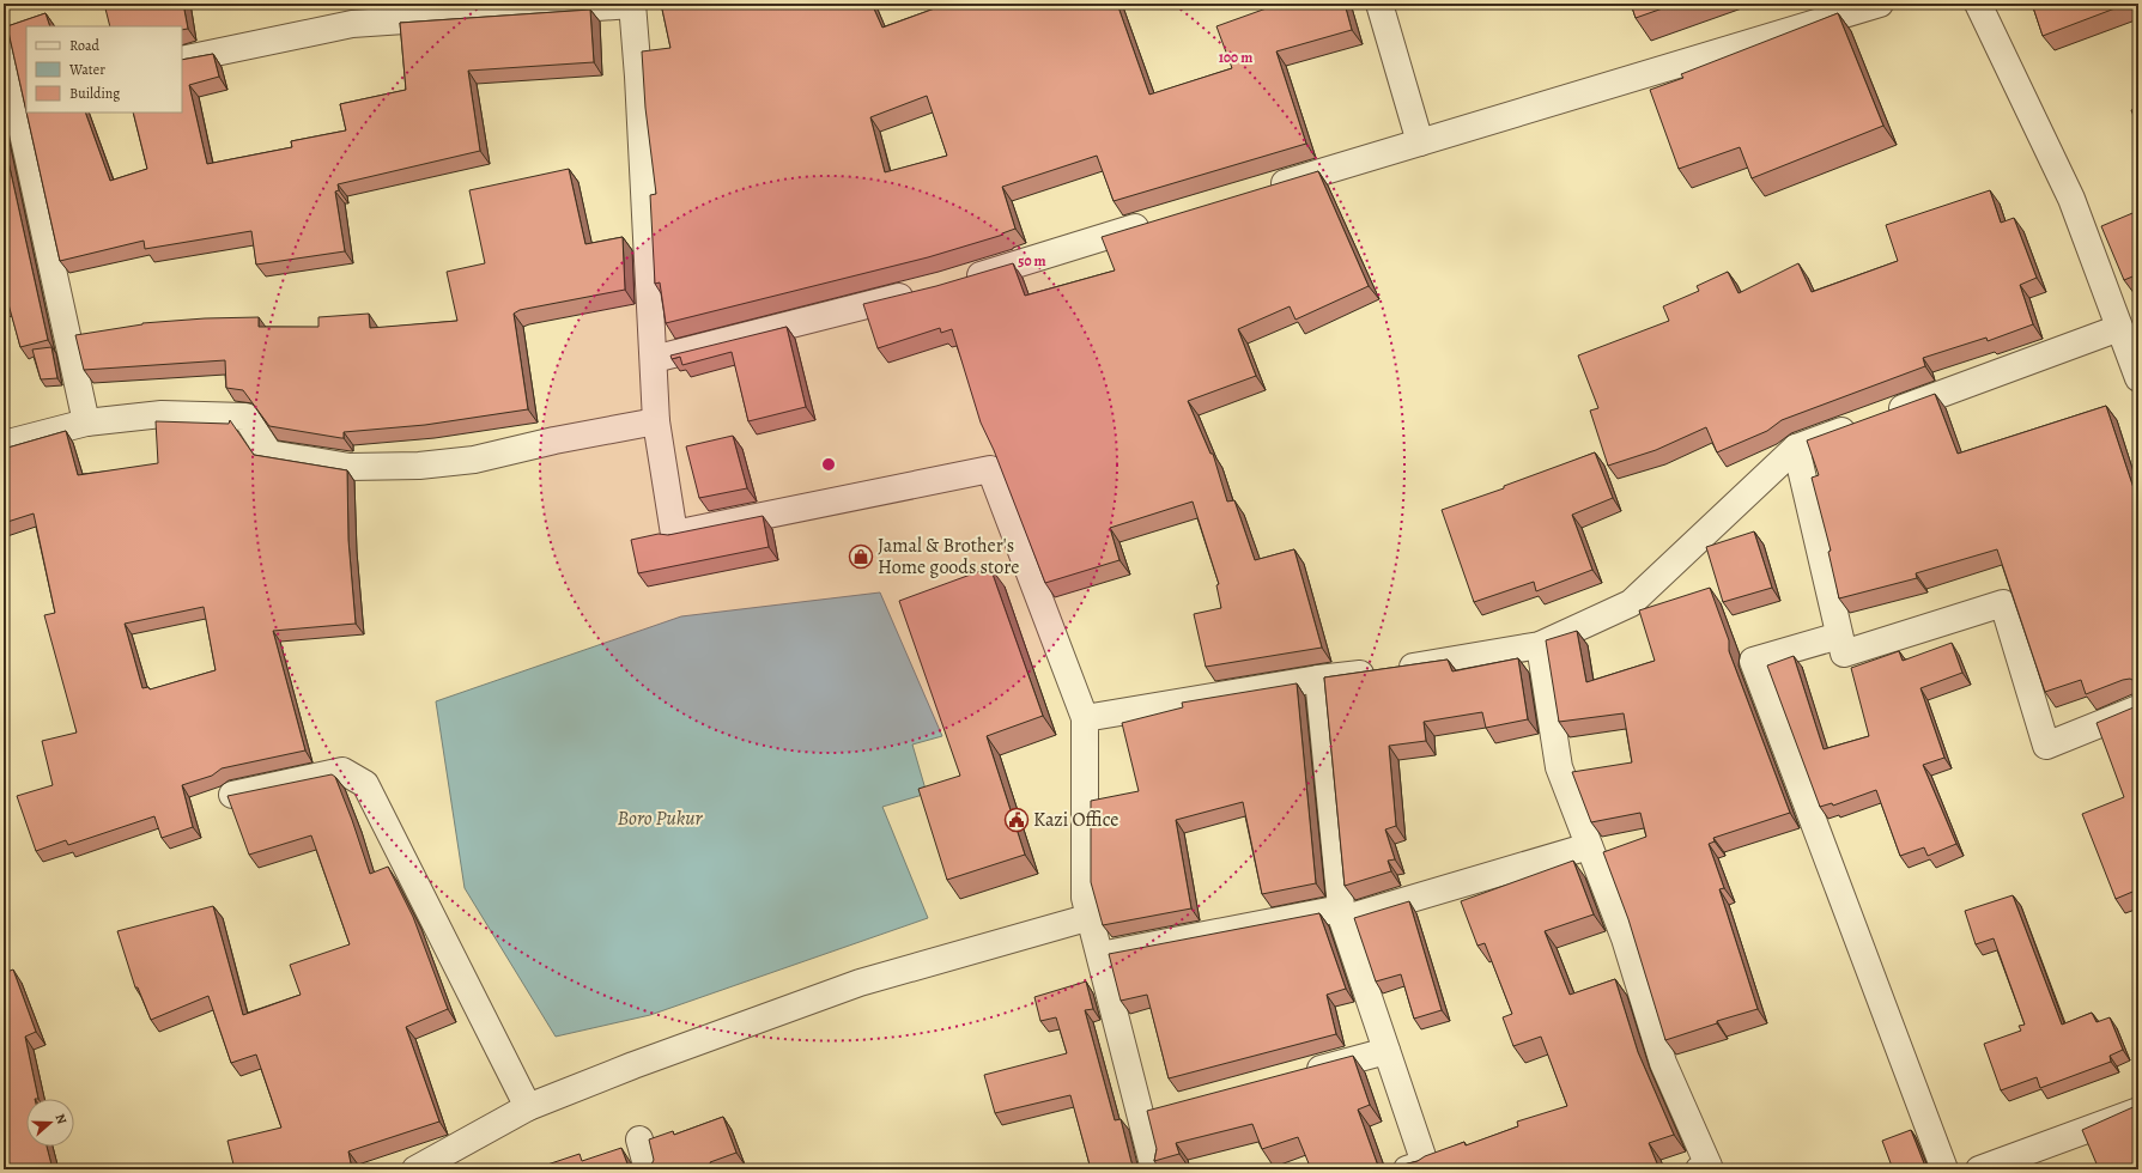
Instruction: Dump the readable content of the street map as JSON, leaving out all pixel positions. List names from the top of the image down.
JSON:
{
  "water": ["Boro Pukur"],
  "places": {
    "shop": ["Jamal & Brother's Home goods store"],
    "public building": ["Kazi Office"]
  },
  "legend": ["Road", "Water", "Building"],
  "north": "right",
  "rings": ["100 m", "50 m"]
}
